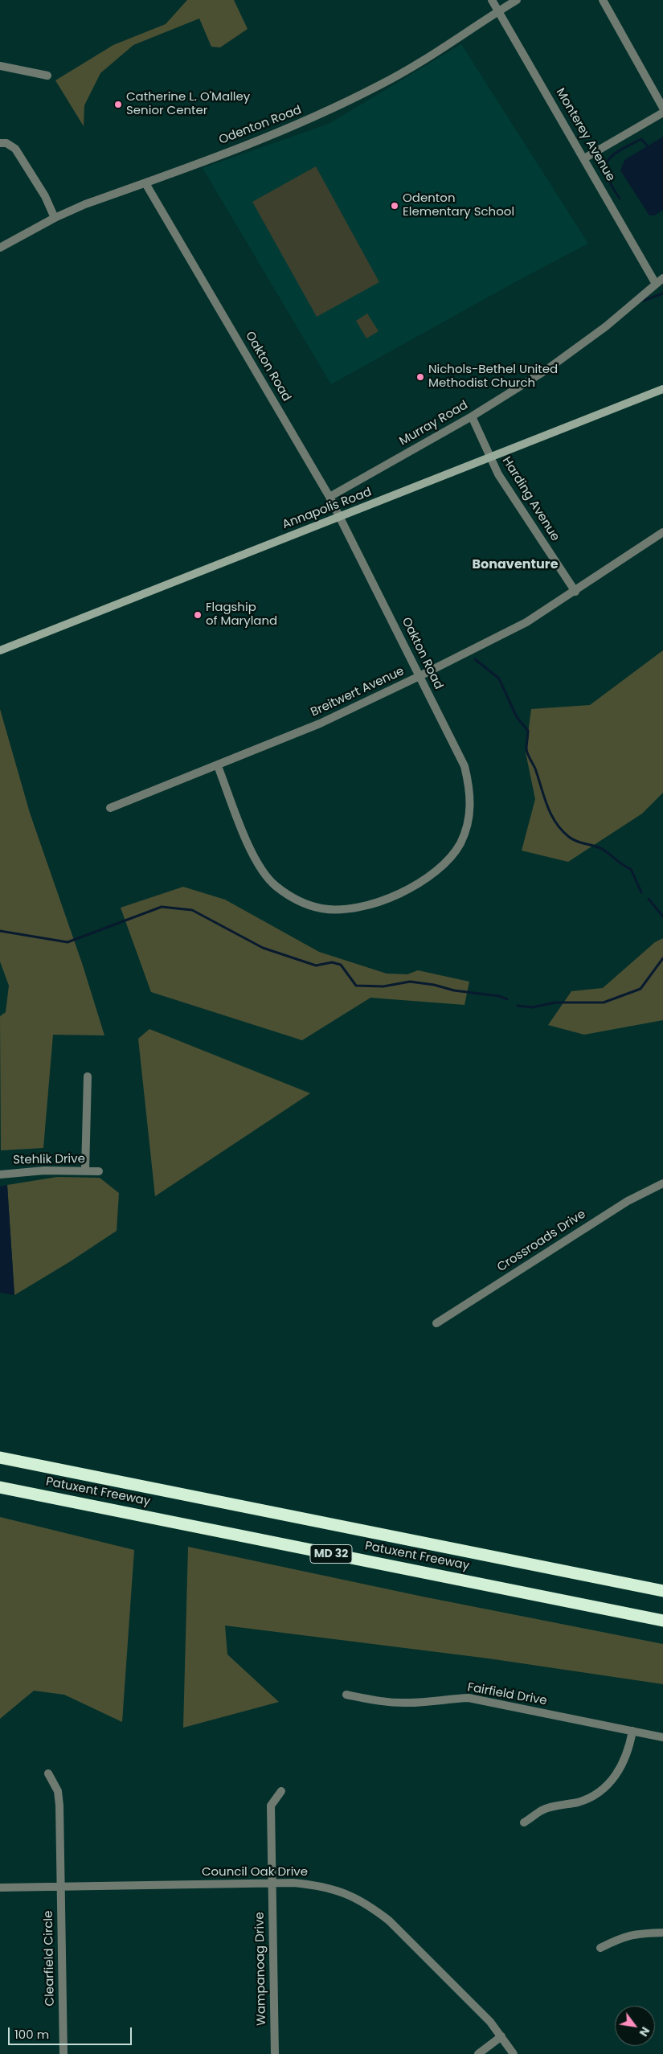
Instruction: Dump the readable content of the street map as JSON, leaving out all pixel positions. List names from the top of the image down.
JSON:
{
  "streets": {
    "highway": ["Patuxent Freeway", "MD 32"],
    "main road": ["Annapolis Road"],
    "street": [
      "Odenton Road",
      "Monterey Avenue",
      "Oakton Road",
      "Murray Road",
      "Harding Avenue",
      "Breitwert Avenue",
      "Stehlik Drive",
      "Crossroads Drive",
      "Fairfield Drive",
      "Council Oak Drive",
      "Clearfield Circle",
      "Wampanoag Drive"
    ]
  },
  "crossings": [
    ["Odenton Road", "Monterey Avenue"],
    ["Odenton Road", "Oakton Road"],
    ["Monterey Avenue", "Murray Road"],
    ["Oakton Road", "Murray Road"],
    ["Oakton Road", "Annapolis Road"],
    ["Oakton Road", "Breitwert Avenue"],
    ["Murray Road", "Harding Avenue"],
    ["Harding Avenue", "Annapolis Road"],
    ["Harding Avenue", "Breitwert Avenue"],
    ["Council Oak Drive", "Clearfield Circle"],
    ["Council Oak Drive", "Wampanoag Drive"]
  ],
  "districts": ["Bonaventure"],
  "places": [
    "Catherine L. O'Malley Senior Center",
    "Odenton Elementary School",
    "Nichols-Bethel United Methodist Church",
    "Flagship of Maryland"
  ],
  "scale_bar": "100 m",
  "north": "bottom right"
}
